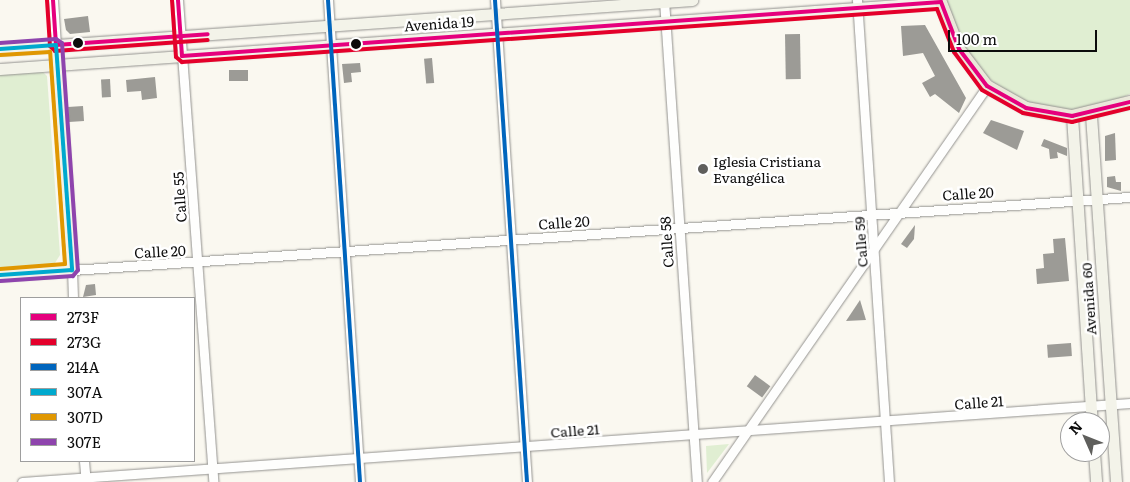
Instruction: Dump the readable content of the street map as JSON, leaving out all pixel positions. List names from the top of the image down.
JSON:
{
  "streets": {
    "main road": ["Avenida 19", "Calle 20", "Avenida 60"],
    "street": [
      "Calle 55",
      "Calle 58",
      "Calle 59",
      "Calle 21"
    ]
  },
  "crossings": [
    ["Avenida 19", "Calle 55"],
    ["Avenida 19", "Calle 58"],
    ["Avenida 19", "Calle 59"],
    ["Calle 20", "Calle 55"],
    ["Calle 20", "Calle 58"],
    ["Calle 20", "Calle 59"],
    ["Calle 20", "Avenida 60"],
    ["Calle 55", "Calle 21"],
    ["Calle 58", "Calle 21"],
    ["Calle 59", "Calle 21"],
    ["Avenida 60", "Calle 21"]
  ],
  "places": ["Iglesia Cristiana Evangélica"],
  "lines": [
    "transit line 273F",
    "transit line 273G",
    "transit line 214A",
    "transit line 307E",
    "transit line 307A",
    "transit line 307D"
  ],
  "legend": [
    "273F",
    "273G",
    "214A",
    "307A",
    "307D",
    "307E"
  ],
  "scale_bar": "100 m",
  "north": "top left"
}
